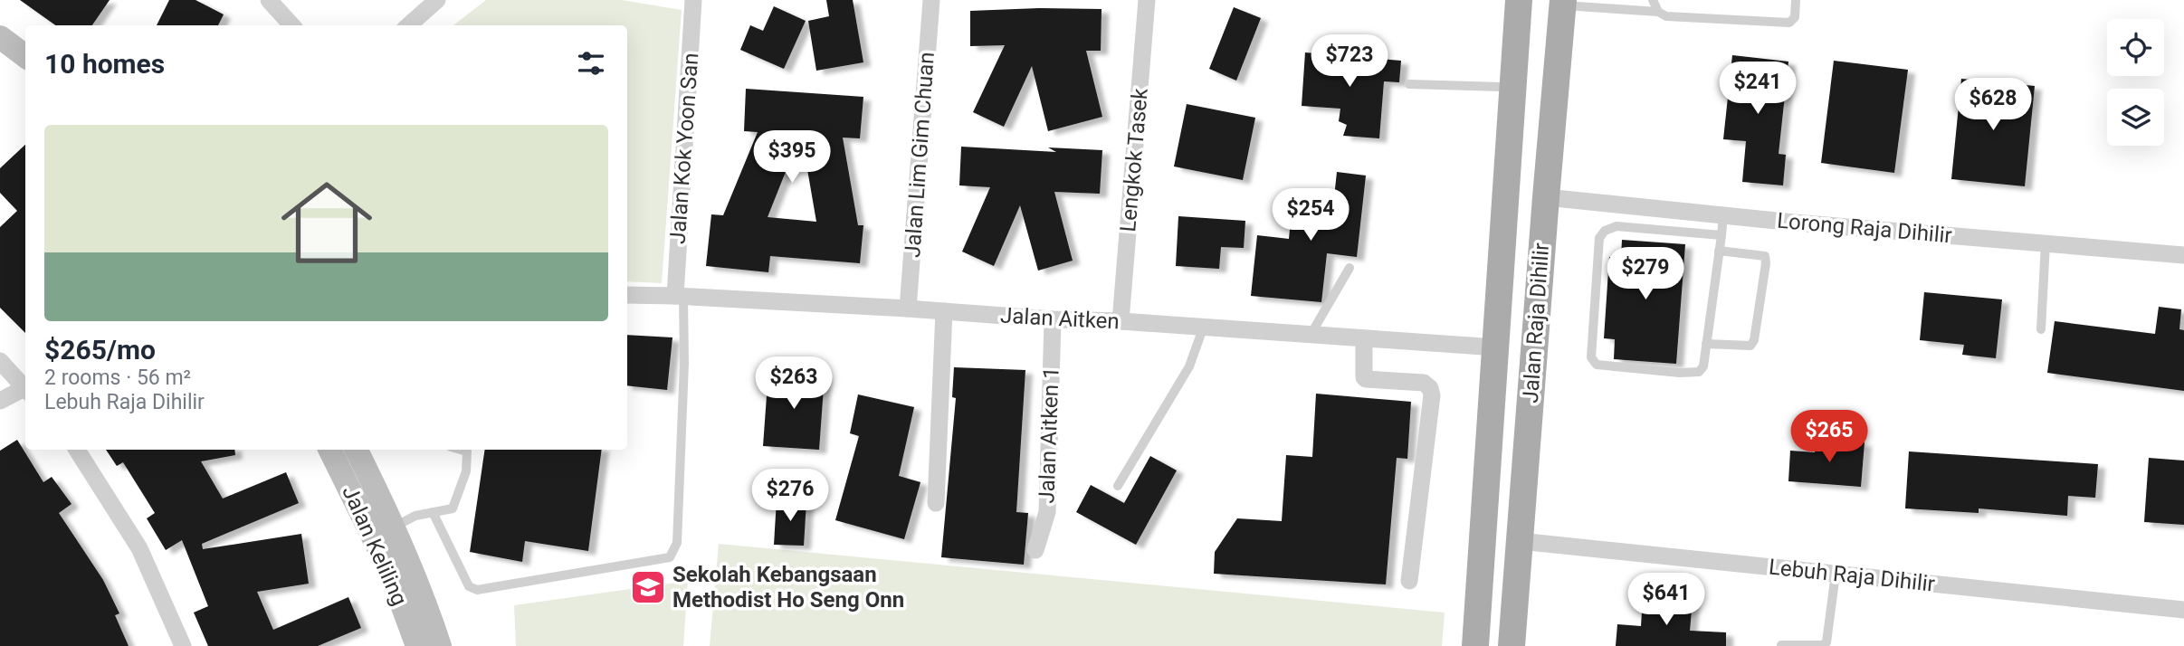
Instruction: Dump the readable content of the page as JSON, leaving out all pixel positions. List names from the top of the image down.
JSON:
{
  "streets": {
    "main road": ["Jalan Raja Dihilir", "Jalan Keliling"],
    "street": [
      "Jalan Kok Yoon San",
      "Jalan Lim Gim Chuan",
      "Lengkok Tasek",
      "Lorong Raja Dihilir",
      "Jalan Aitken",
      "Jalan Aitken 1",
      "Lebuh Raja Dihilir"
    ]
  },
  "crossings": [
    ["Jalan Kok Yoon San", "Jalan Aitken"],
    ["Jalan Lim Gim Chuan", "Jalan Aitken"],
    ["Lengkok Tasek", "Jalan Aitken"],
    ["Lorong Raja Dihilir", "Jalan Raja Dihilir"],
    ["Jalan Aitken", "Jalan Raja Dihilir"],
    ["Jalan Aitken", "Jalan Aitken 1"],
    ["Jalan Raja Dihilir", "Lebuh Raja Dihilir"]
  ],
  "places": {
    "school or university": ["Sekolah Kebangsaan Methodist Ho Seng Onn"]
  },
  "page": {
    "heading": "10 homes",
    "price": [
      "$723",
      "$241",
      "$628",
      "$395",
      "$254",
      "$279",
      "$263",
      "$265",
      "$276",
      "$641"
    ],
    "list": [
      {
        "name": "$265/mo",
        "note": "2 rooms · 56 m² · Lebuh Raja Dihilir"
      }
    ]
  }
}
